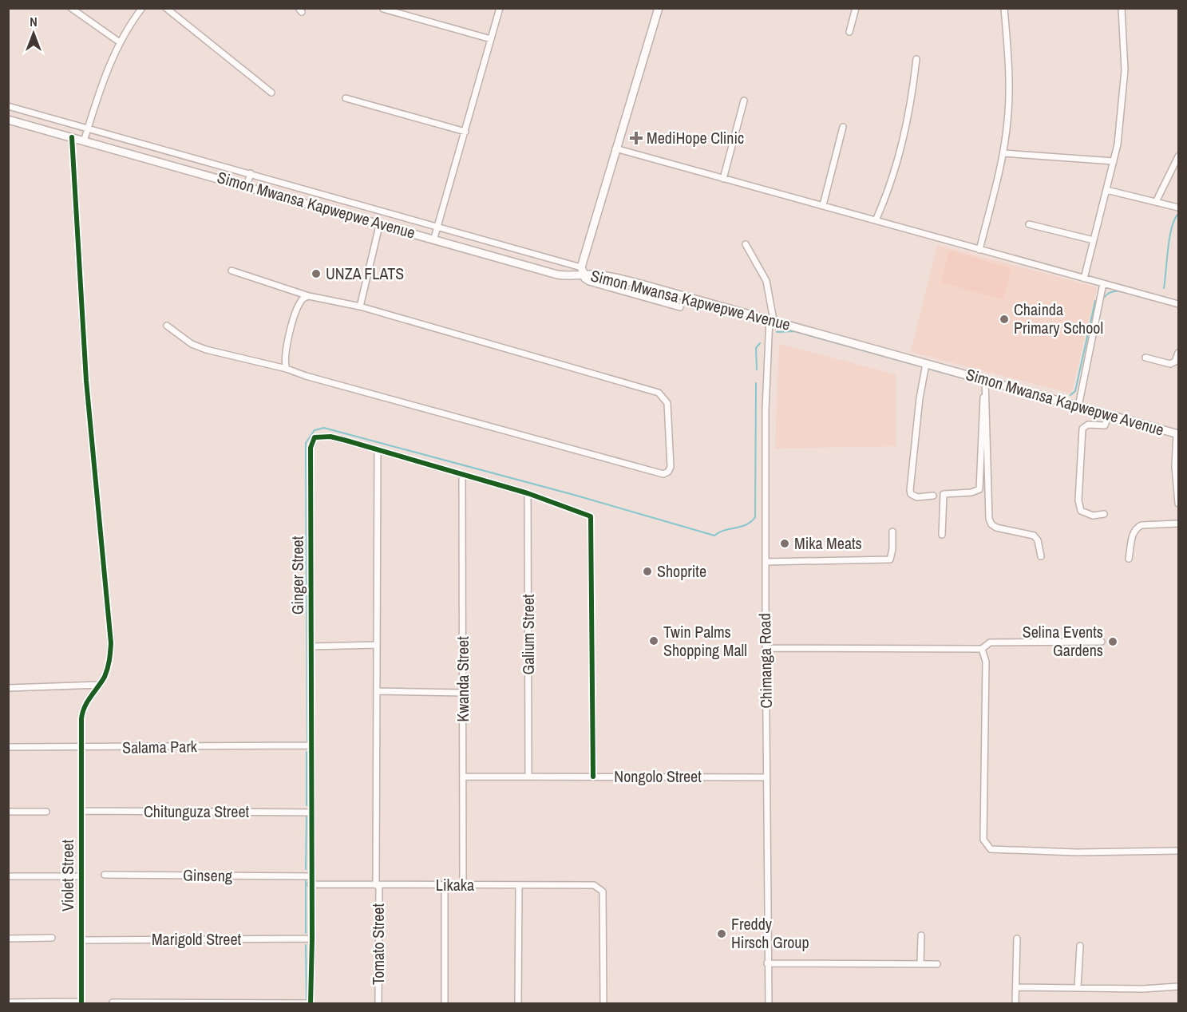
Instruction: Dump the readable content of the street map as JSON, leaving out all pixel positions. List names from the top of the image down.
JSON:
{
  "streets": {
    "main road": ["Simon Mwansa Kapwepwe Avenue"],
    "street": [
      "Ginger Street",
      "Galium Street",
      "Chimanga Road",
      "Kwanda Street",
      "Salama Park",
      "Nongolo Street",
      "Chitunguza Street",
      "Violet Street",
      "Ginseng",
      "Likaka",
      "Marigold Street",
      "Tomato Street"
    ]
  },
  "crossings": [
    ["Simon Mwansa Kapwepwe Avenue", "Chimanga Road"],
    ["Simon Mwansa Kapwepwe Avenue", "Violet Street"],
    ["Ginger Street", "Galium Street"],
    ["Ginger Street", "Kwanda Street"],
    ["Ginger Street", "Salama Park"],
    ["Ginger Street", "Nongolo Street"],
    ["Ginger Street", "Chitunguza Street"],
    ["Ginger Street", "Ginseng"],
    ["Ginger Street", "Likaka"],
    ["Ginger Street", "Marigold Street"],
    ["Ginger Street", "Tomato Street"],
    ["Galium Street", "Nongolo Street"],
    ["Chimanga Road", "Nongolo Street"],
    ["Kwanda Street", "Nongolo Street"],
    ["Kwanda Street", "Likaka"],
    ["Salama Park", "Violet Street"],
    ["Chitunguza Street", "Violet Street"],
    ["Violet Street", "Marigold Street"],
    ["Likaka", "Tomato Street"]
  ],
  "places": {
    "health": ["MediHope Clinic"],
    "other": [
      "UNZA FLATS",
      "Chainda Primary School",
      "Mika Meats",
      "Shoprite",
      "Twin Palms Shopping Mall",
      "Selina Events Gardens",
      "Freddy Hirsch Group"
    ]
  },
  "north": "top"
}
